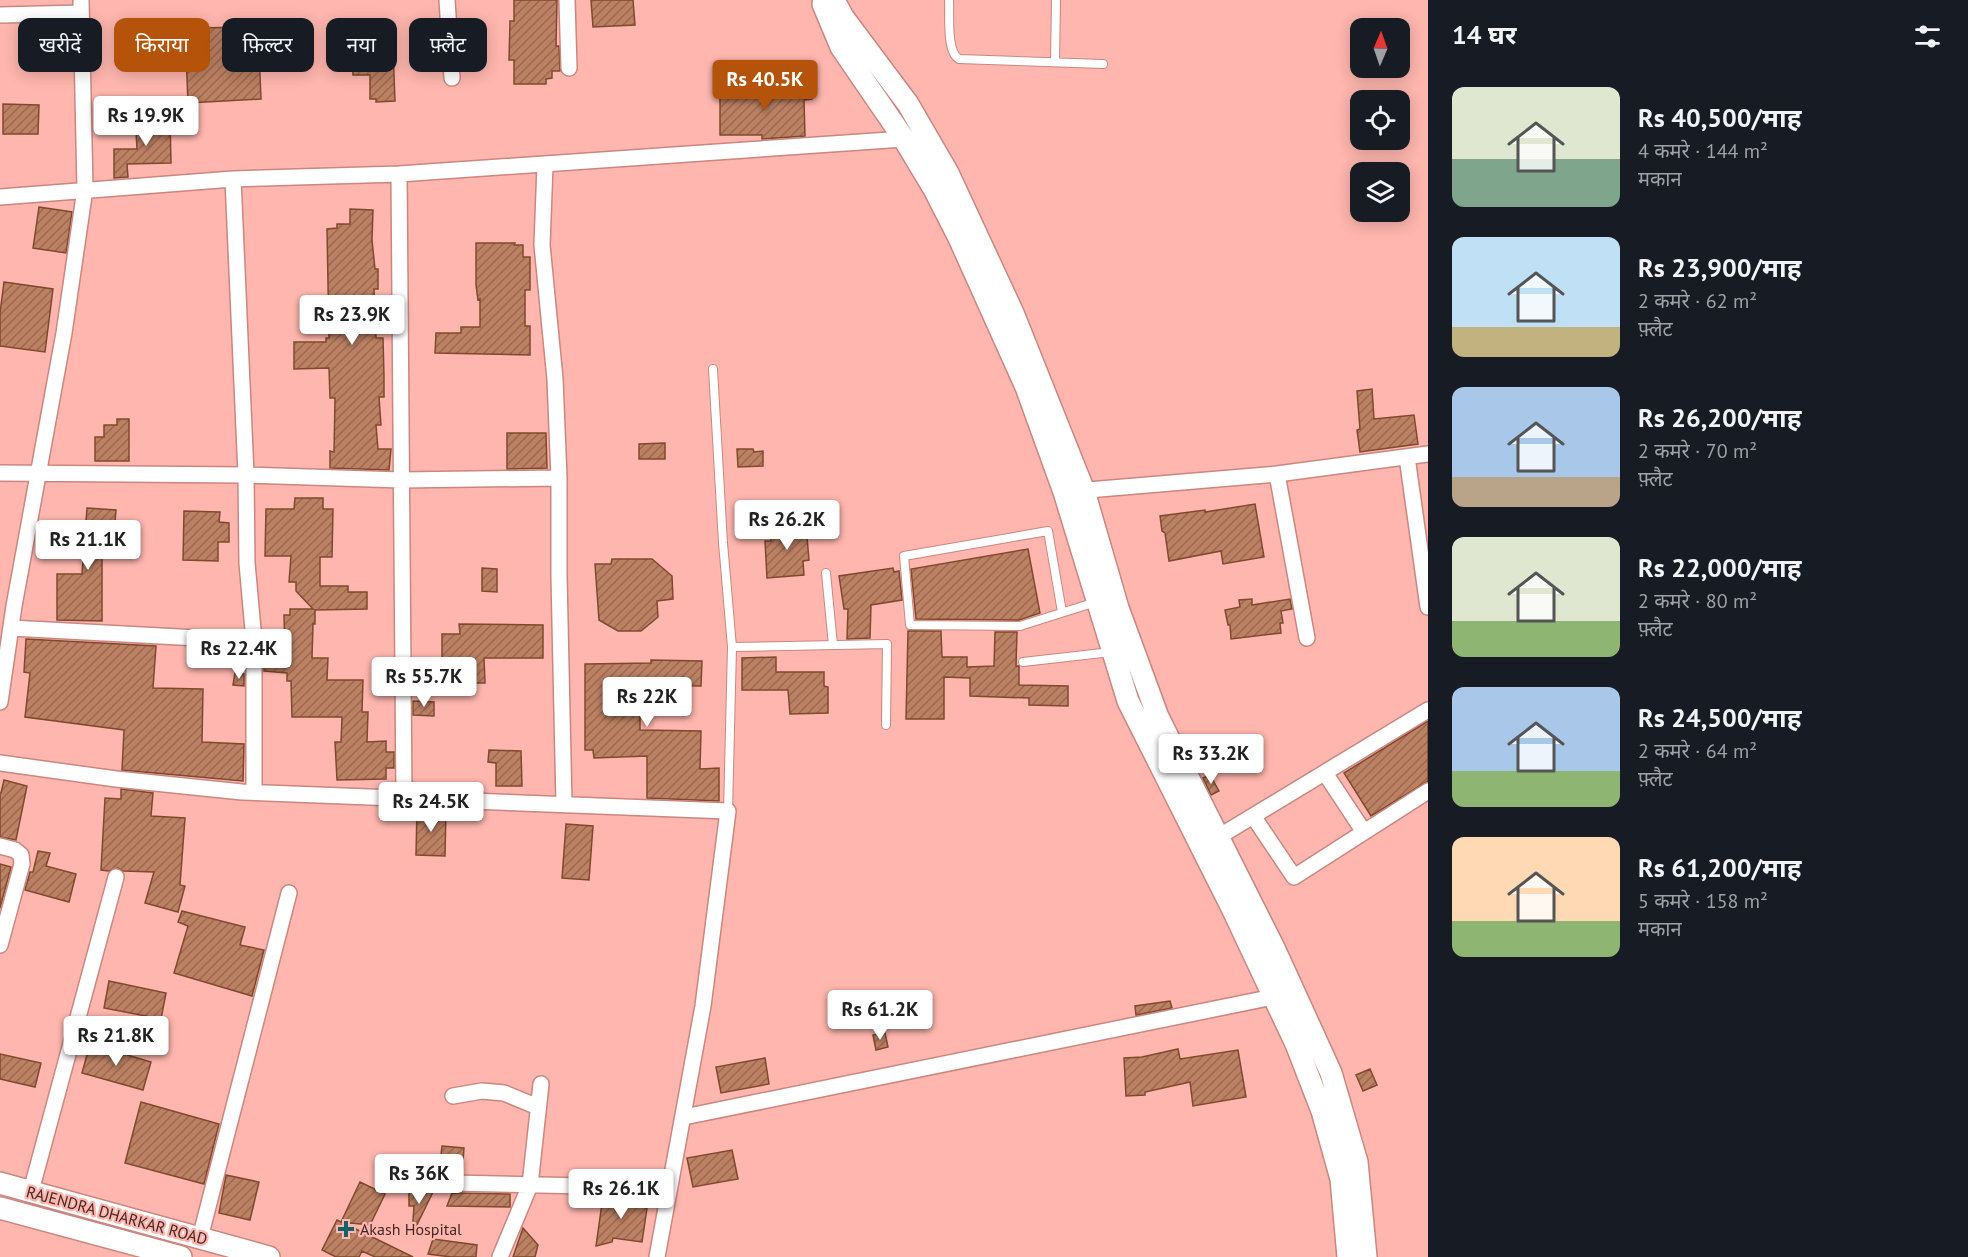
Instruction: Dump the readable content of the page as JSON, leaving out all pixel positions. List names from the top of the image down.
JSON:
{
  "streets": {
    "street": ["RAJENDRA DHARKAR ROAD"]
  },
  "places": {
    "health": ["Akash Hospital"]
  },
  "north": "top",
  "page": {
    "heading": "14 घर",
    "chip": [
      "खरीदें",
      "किराया",
      "फ़िल्टर",
      "नया",
      "फ़्लैट"
    ],
    "price": [
      "Rs 40.5K",
      "Rs 19.9K",
      "Rs 23.9K",
      "Rs 26.2K",
      "Rs 21.1K",
      "Rs 22.4K",
      "Rs 55.7K",
      "Rs 22K",
      "Rs 33.2K",
      "Rs 24.5K",
      "Rs 61.2K",
      "Rs 21.8K",
      "Rs 36K",
      "Rs 26.1K"
    ],
    "list": [
      {
        "name": "Rs 40,500/माह",
        "note": "4 कमरे · 144 m² · मकान"
      },
      {
        "name": "Rs 23,900/माह",
        "note": "2 कमरे · 62 m² · फ़्लैट"
      },
      {
        "name": "Rs 26,200/माह",
        "note": "2 कमरे · 70 m² · फ़्लैट"
      },
      {
        "name": "Rs 22,000/माह",
        "note": "2 कमरे · 80 m² · फ़्लैट"
      },
      {
        "name": "Rs 24,500/माह",
        "note": "2 कमरे · 64 m² · फ़्लैट"
      },
      {
        "name": "Rs 61,200/माह",
        "note": "5 कमरे · 158 m² · मकान"
      }
    ]
  }
}
